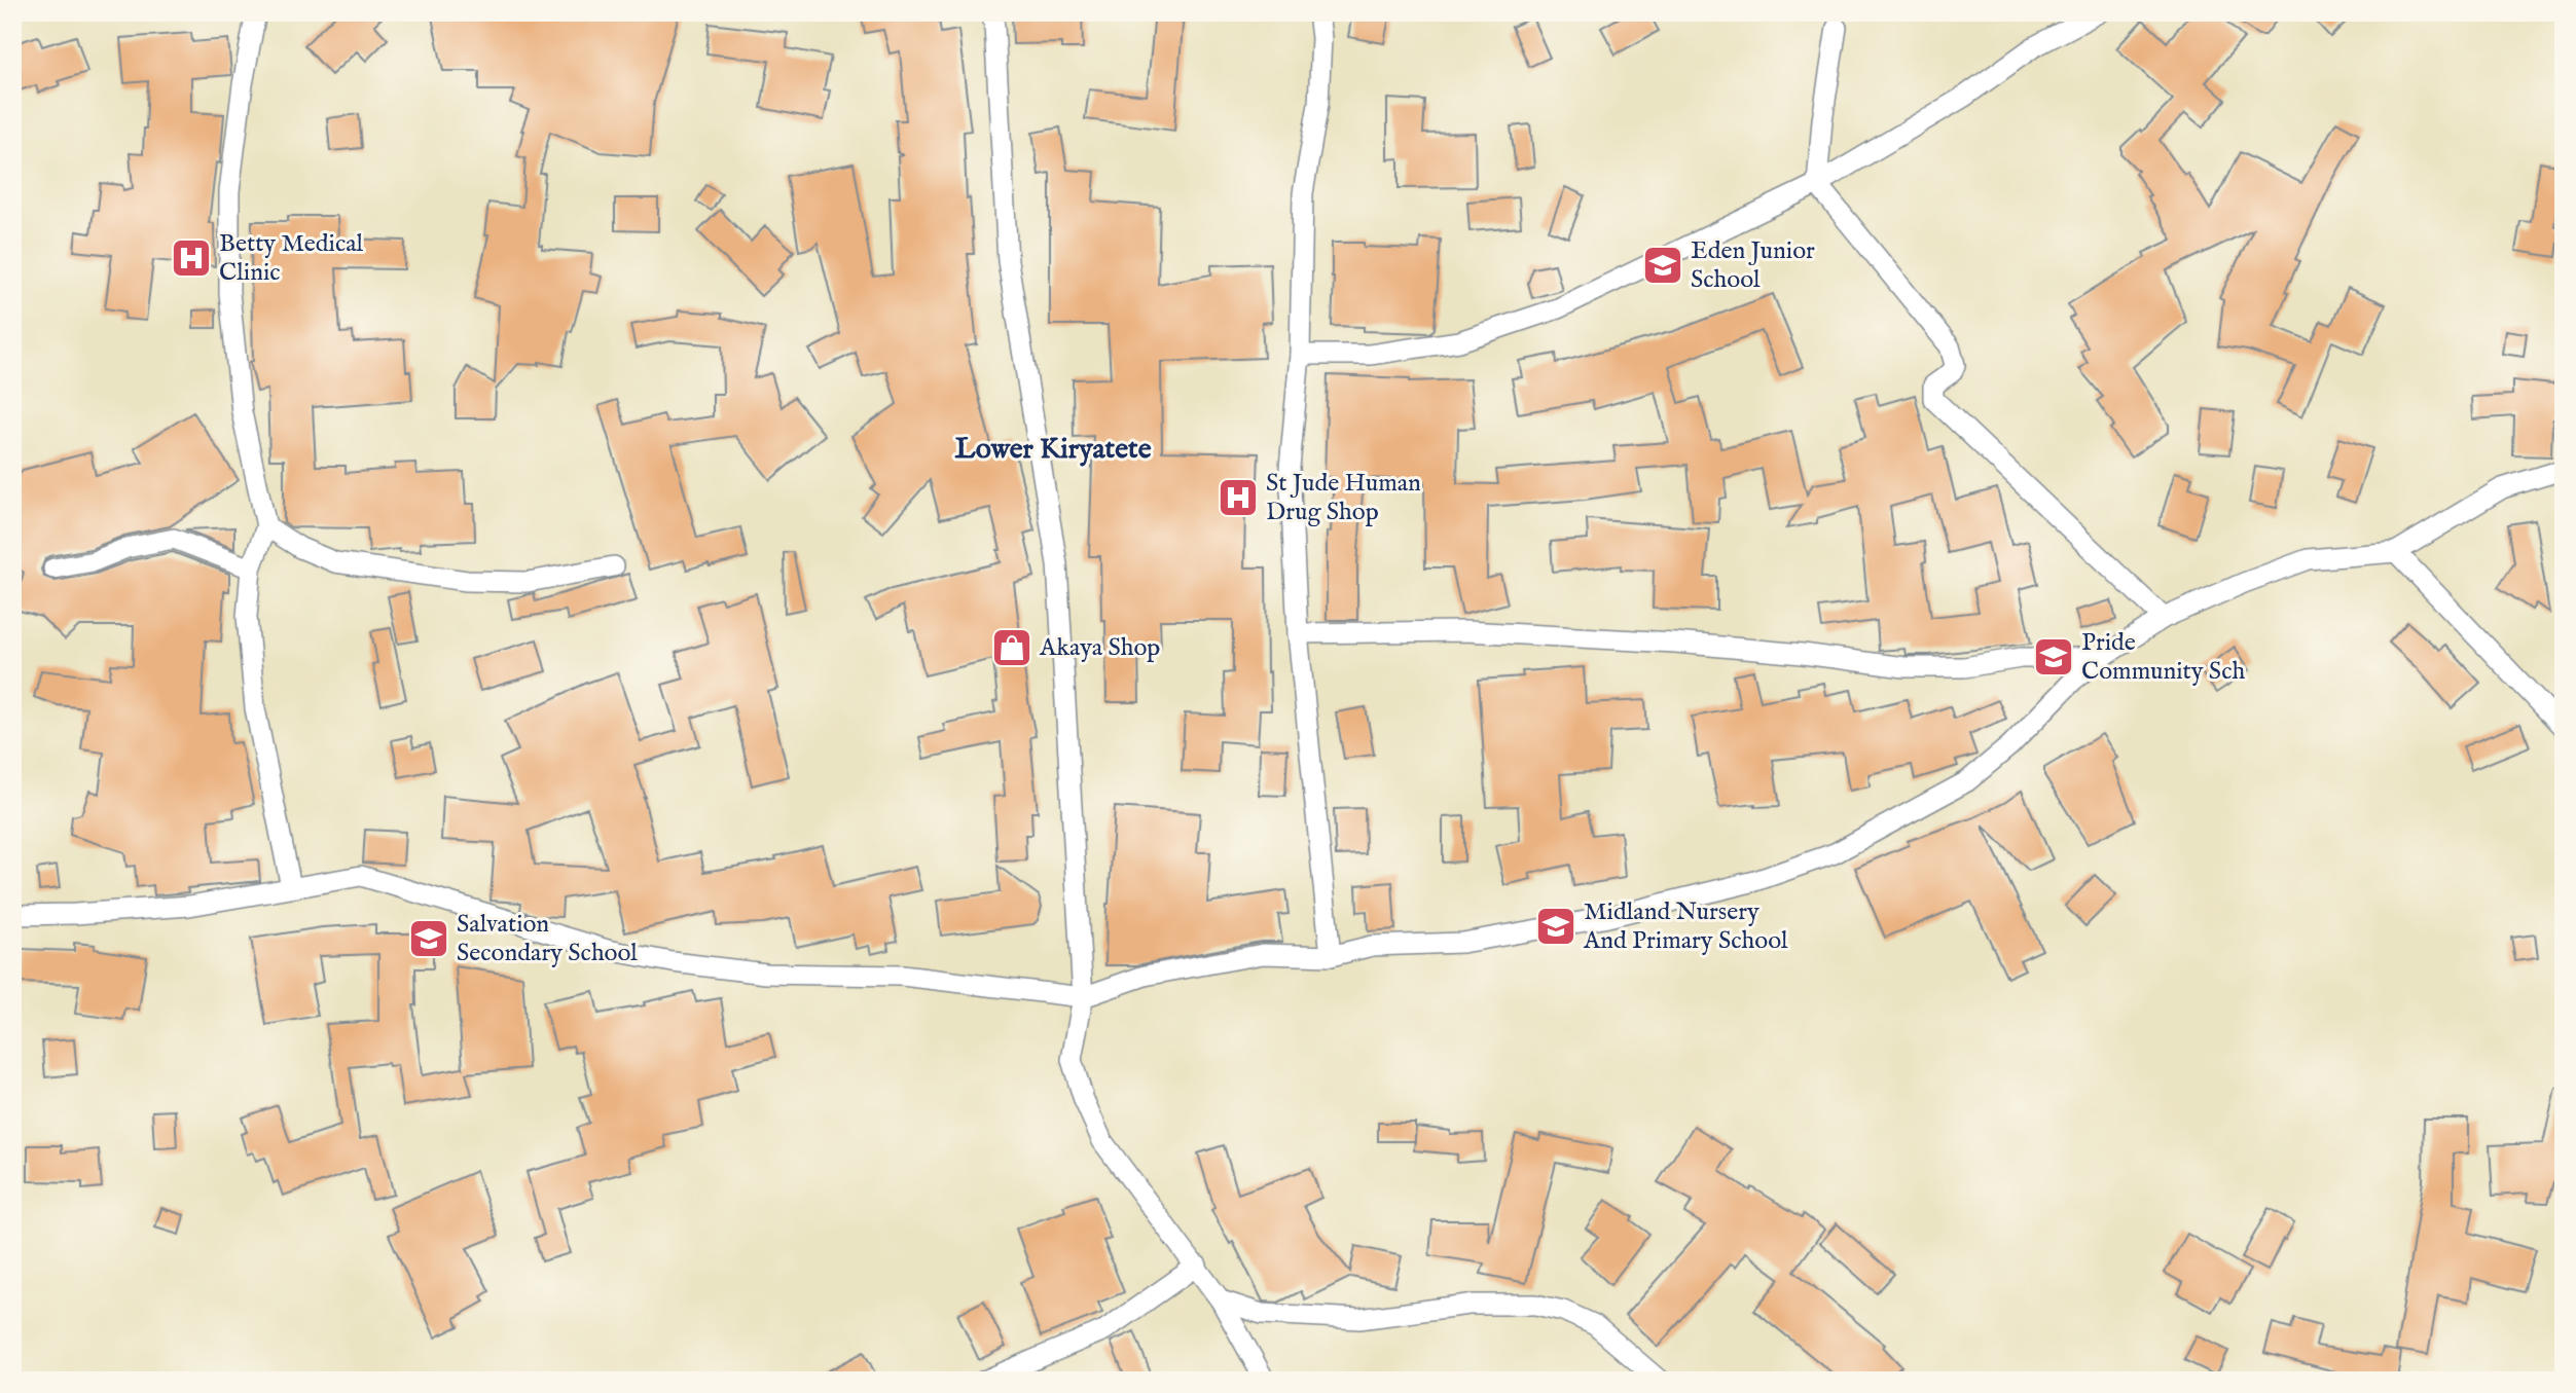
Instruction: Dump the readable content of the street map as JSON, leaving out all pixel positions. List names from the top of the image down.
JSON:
{
  "districts": ["Lower Kiryatete"],
  "places": {
    "hospital": ["Betty Medical Clinic", "St Jude Human Drug Shop"],
    "school or university": [
      "Eden Junior School",
      "Pride Community Sch",
      "Midland Nursery And Primary School",
      "Salvation Secondary School"
    ],
    "shop": ["Akaya Shop"]
  }
}
